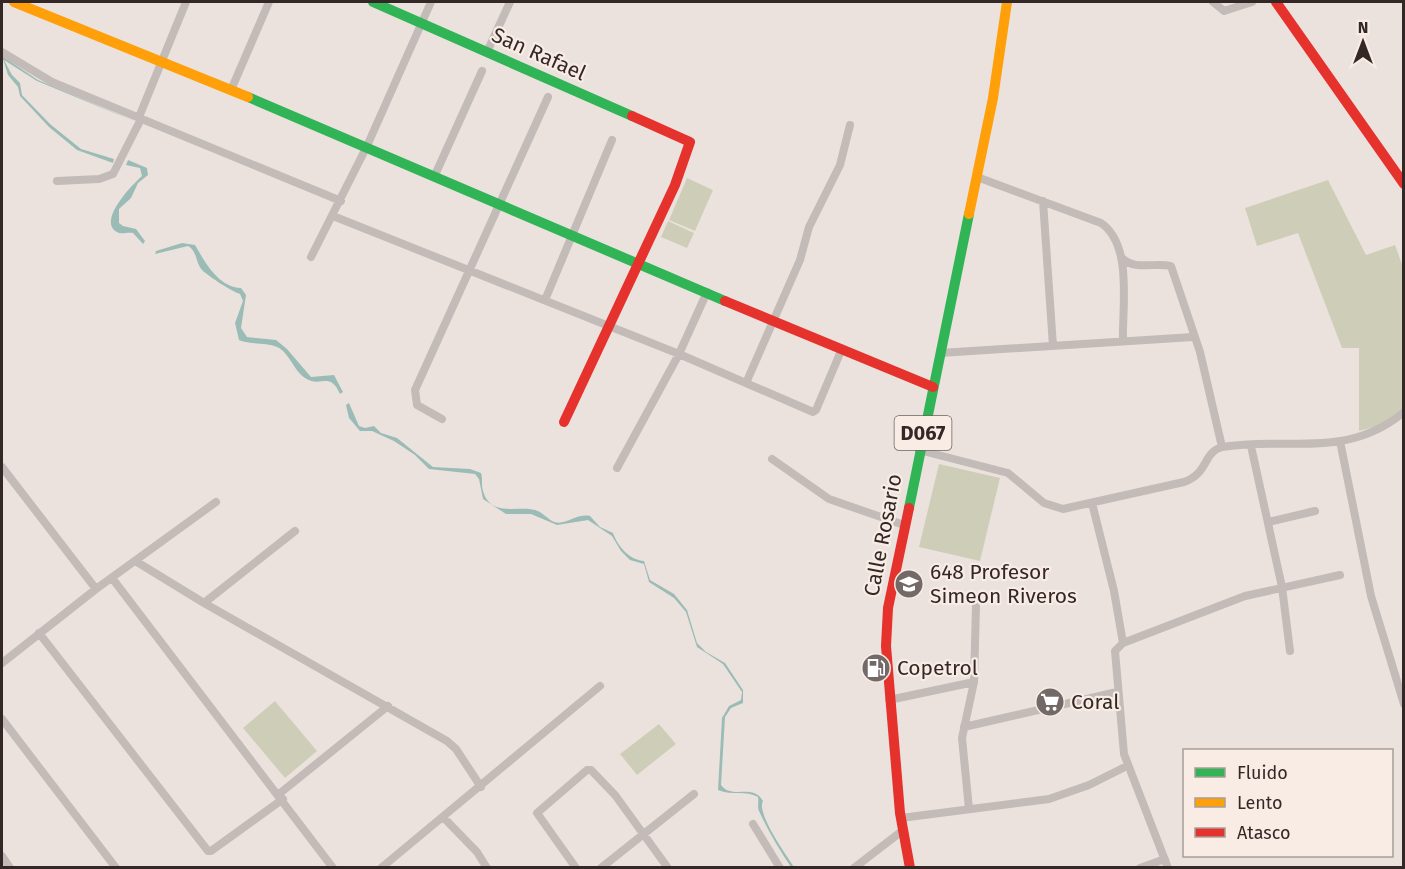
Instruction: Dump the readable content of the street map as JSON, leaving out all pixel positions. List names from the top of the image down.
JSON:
{
  "streets": {
    "street": ["San Rafael", "D067", "Calle Rosario"]
  },
  "places": {
    "school or university": ["648 Profesor Simeon Riveros"],
    "fuel station": ["Copetrol"],
    "supermarket": ["Coral"]
  },
  "legend": ["Fluido", "Lento", "Atasco"],
  "north": "top"
}
